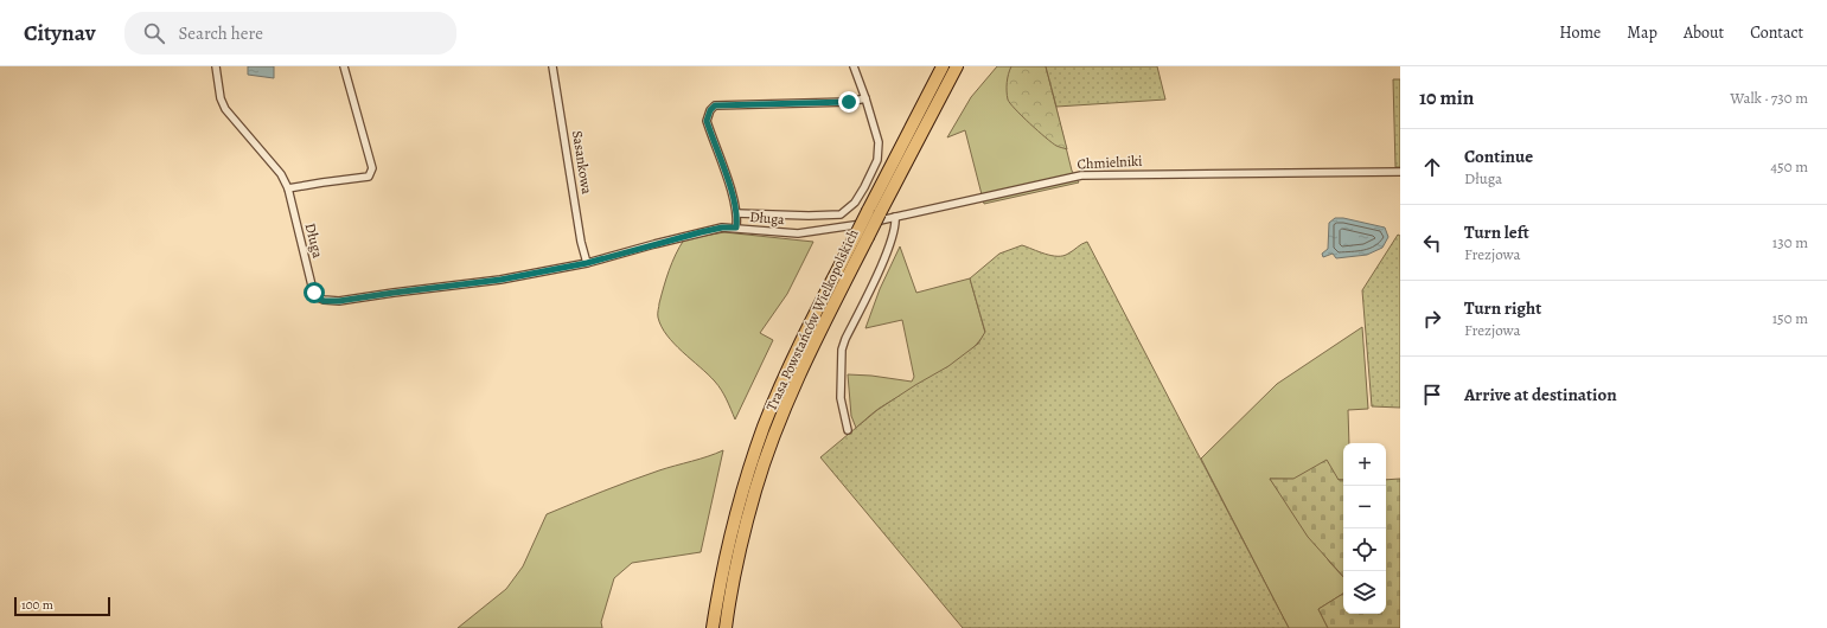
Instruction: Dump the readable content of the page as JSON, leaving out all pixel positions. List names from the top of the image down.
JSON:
{
  "streets": {
    "highway": ["Trasa Powstańców Wielkopolskich"],
    "street": ["Sasankowa", "Chmielniki", "Długa"]
  },
  "crossings": [
    ["Sasankowa", "Długa"],
    ["Chmielniki", "Długa"]
  ],
  "scale_bar": "100 m",
  "page": {
    "header": "Citynav",
    "search": "Search here",
    "nav": [
      "Home",
      "Map",
      "About",
      "Contact"
    ],
    "heading": ["10 min", "Walk · 730 m"],
    "list": [
      ["Continue", "Długa", "450 m"],
      ["Turn left", "Frezjowa", "130 m"],
      ["Turn right", "Frezjowa", "150 m"],
      "Arrive at destination"
    ],
    "map_buttons": ["+", "−"],
    "scale": "100 m"
  }
}
